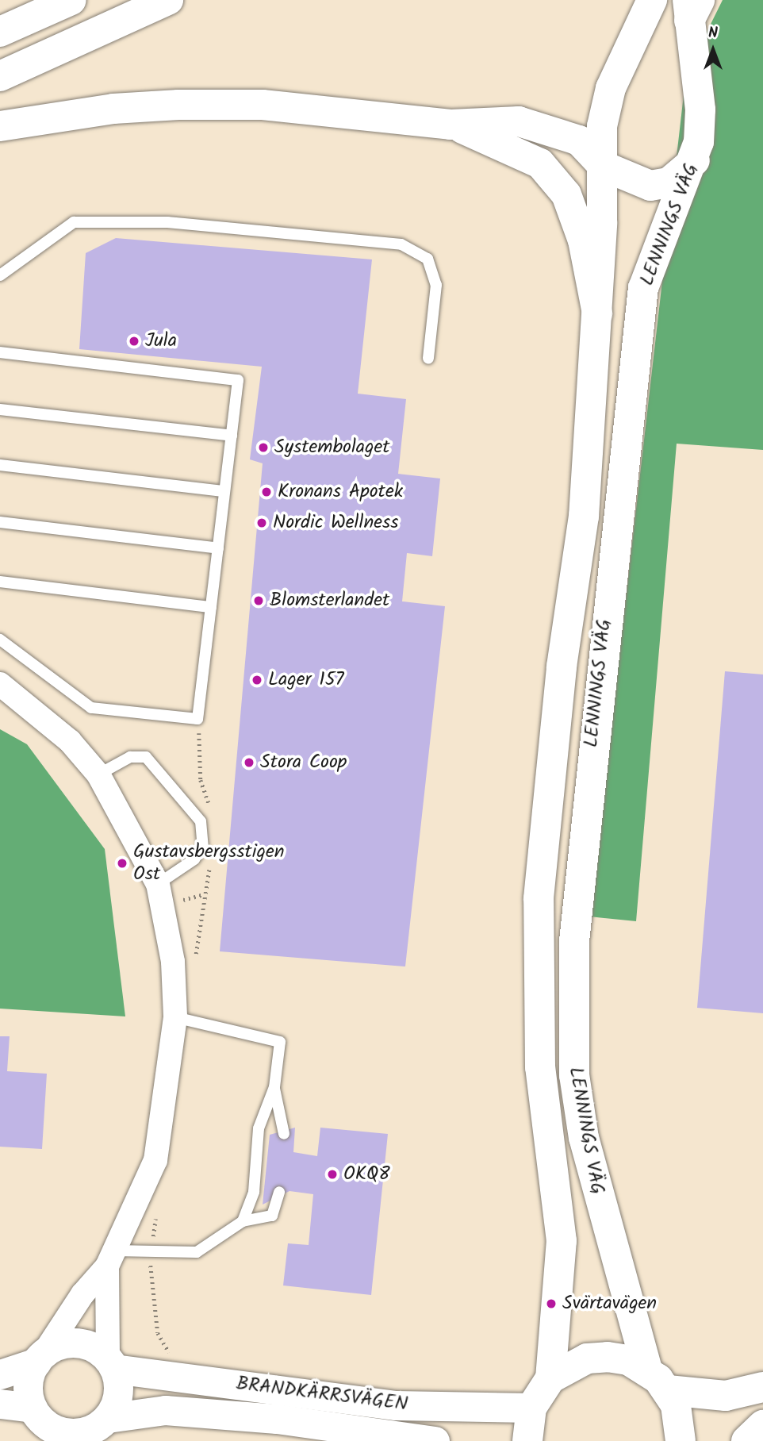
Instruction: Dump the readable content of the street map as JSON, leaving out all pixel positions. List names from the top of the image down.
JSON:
{
  "streets": {
    "main road": ["LENNINGS VÄG"],
    "street": ["BRANDKÄRRSVÄGEN"]
  },
  "places": [
    "Jula",
    "Systembolaget",
    "Kronans Apotek",
    "Nordic Wellness",
    "Blomsterlandet",
    "Lager 157",
    "Stora Coop",
    "Gustavsbergsstigen Ost",
    "OKQ8",
    "Svärtavägen"
  ],
  "north": "top"
}
